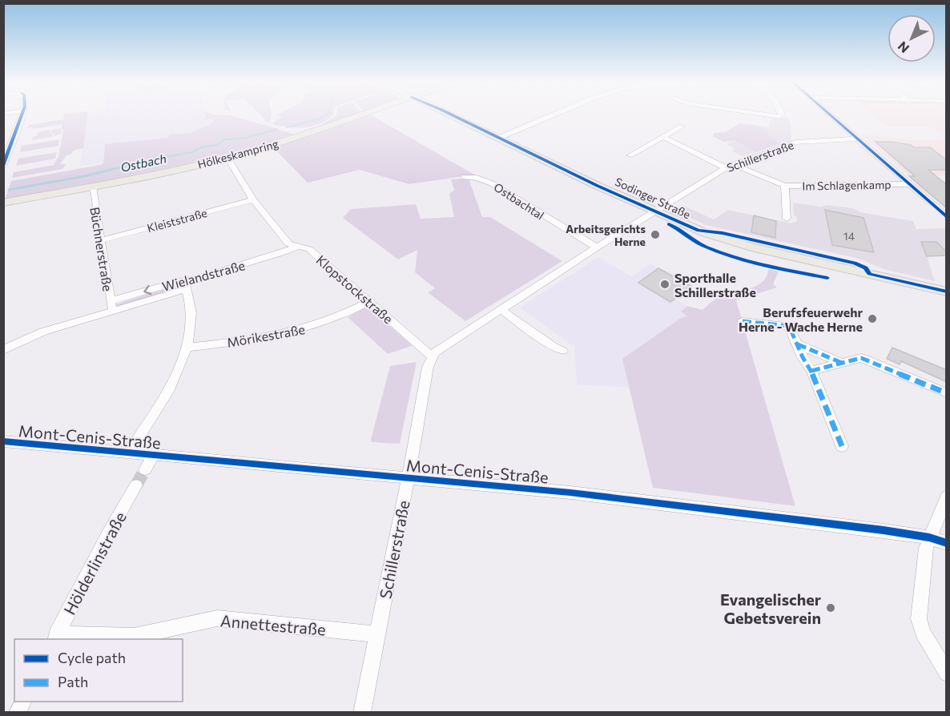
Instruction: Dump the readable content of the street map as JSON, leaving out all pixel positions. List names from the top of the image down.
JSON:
{
  "streets": {
    "main road": ["Hölkeskampring", "Sodinger Straße"],
    "street": [
      "Schillerstraße",
      "Im Schlagenkamp",
      "Ostbachtal",
      "Kleiststraße",
      "Büchnerstraße",
      "Wielandstraße",
      "Klopstockstraße",
      "Mörikestraße",
      "Mont-Cenis-Straße",
      "Hölderlinstraße",
      "Annettestraße"
    ]
  },
  "crossings": [
    ["Hölkeskampring", "Büchnerstraße"],
    ["Hölkeskampring", "Klopstockstraße"],
    ["Schillerstraße", "Im Schlagenkamp"],
    ["Schillerstraße", "Sodinger Straße"],
    ["Schillerstraße", "Ostbachtal"],
    ["Schillerstraße", "Klopstockstraße"],
    ["Schillerstraße", "Mont-Cenis-Straße"],
    ["Schillerstraße", "Annettestraße"],
    ["Kleiststraße", "Büchnerstraße"],
    ["Kleiststraße", "Klopstockstraße"],
    ["Büchnerstraße", "Wielandstraße"],
    ["Wielandstraße", "Klopstockstraße"],
    ["Klopstockstraße", "Mörikestraße"],
    ["Hölderlinstraße", "Annettestraße"]
  ],
  "water": ["Ostbach"],
  "places": [
    "Arbeitsgerichts Herne",
    "Sporthalle Schillerstraße",
    "Berufsfeuerwehr Herne - Wache Herne",
    "Evangelischer Gebetsverein"
  ],
  "house_numbers": ["14"],
  "legend": ["Cycle path", "Path"],
  "north": "bottom left"
}
